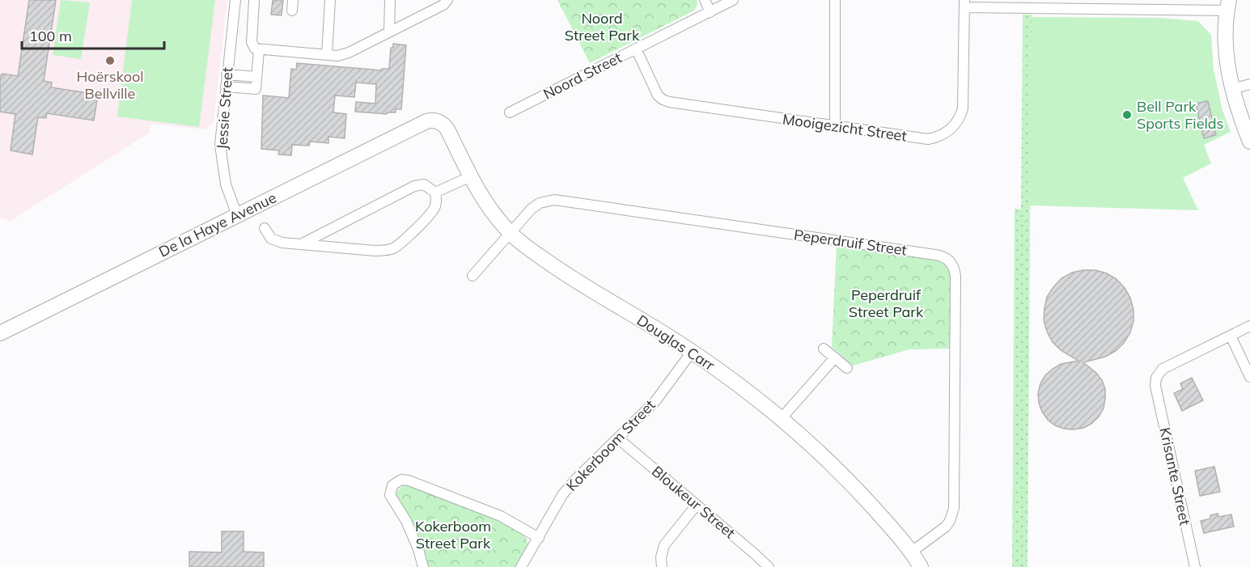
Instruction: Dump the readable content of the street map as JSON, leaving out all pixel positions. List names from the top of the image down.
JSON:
{
  "streets": {
    "street": [
      "Noord Street",
      "Jessie Street",
      "Mooigezicht Street",
      "De la Haye Avenue",
      "Peperdruif Street",
      "Douglas Carr",
      "Kokerboom Street",
      "Krisante Street",
      "Bloukeur Street"
    ]
  },
  "crossings": [
    ["Noord Street", "Mooigezicht Street"],
    ["Jessie Street", "De la Haye Avenue"],
    ["De la Haye Avenue", "Douglas Carr"],
    ["Peperdruif Street", "Douglas Carr"],
    ["Douglas Carr", "Kokerboom Street"],
    ["Kokerboom Street", "Bloukeur Street"]
  ],
  "parks": ["Noord Street Park", "Peperdruif Street Park", "Kokerboom Street Park"],
  "places": ["Hoërskool Bellville", "Bell Park Sports Fields"],
  "scale_bar": "100 m"
}
